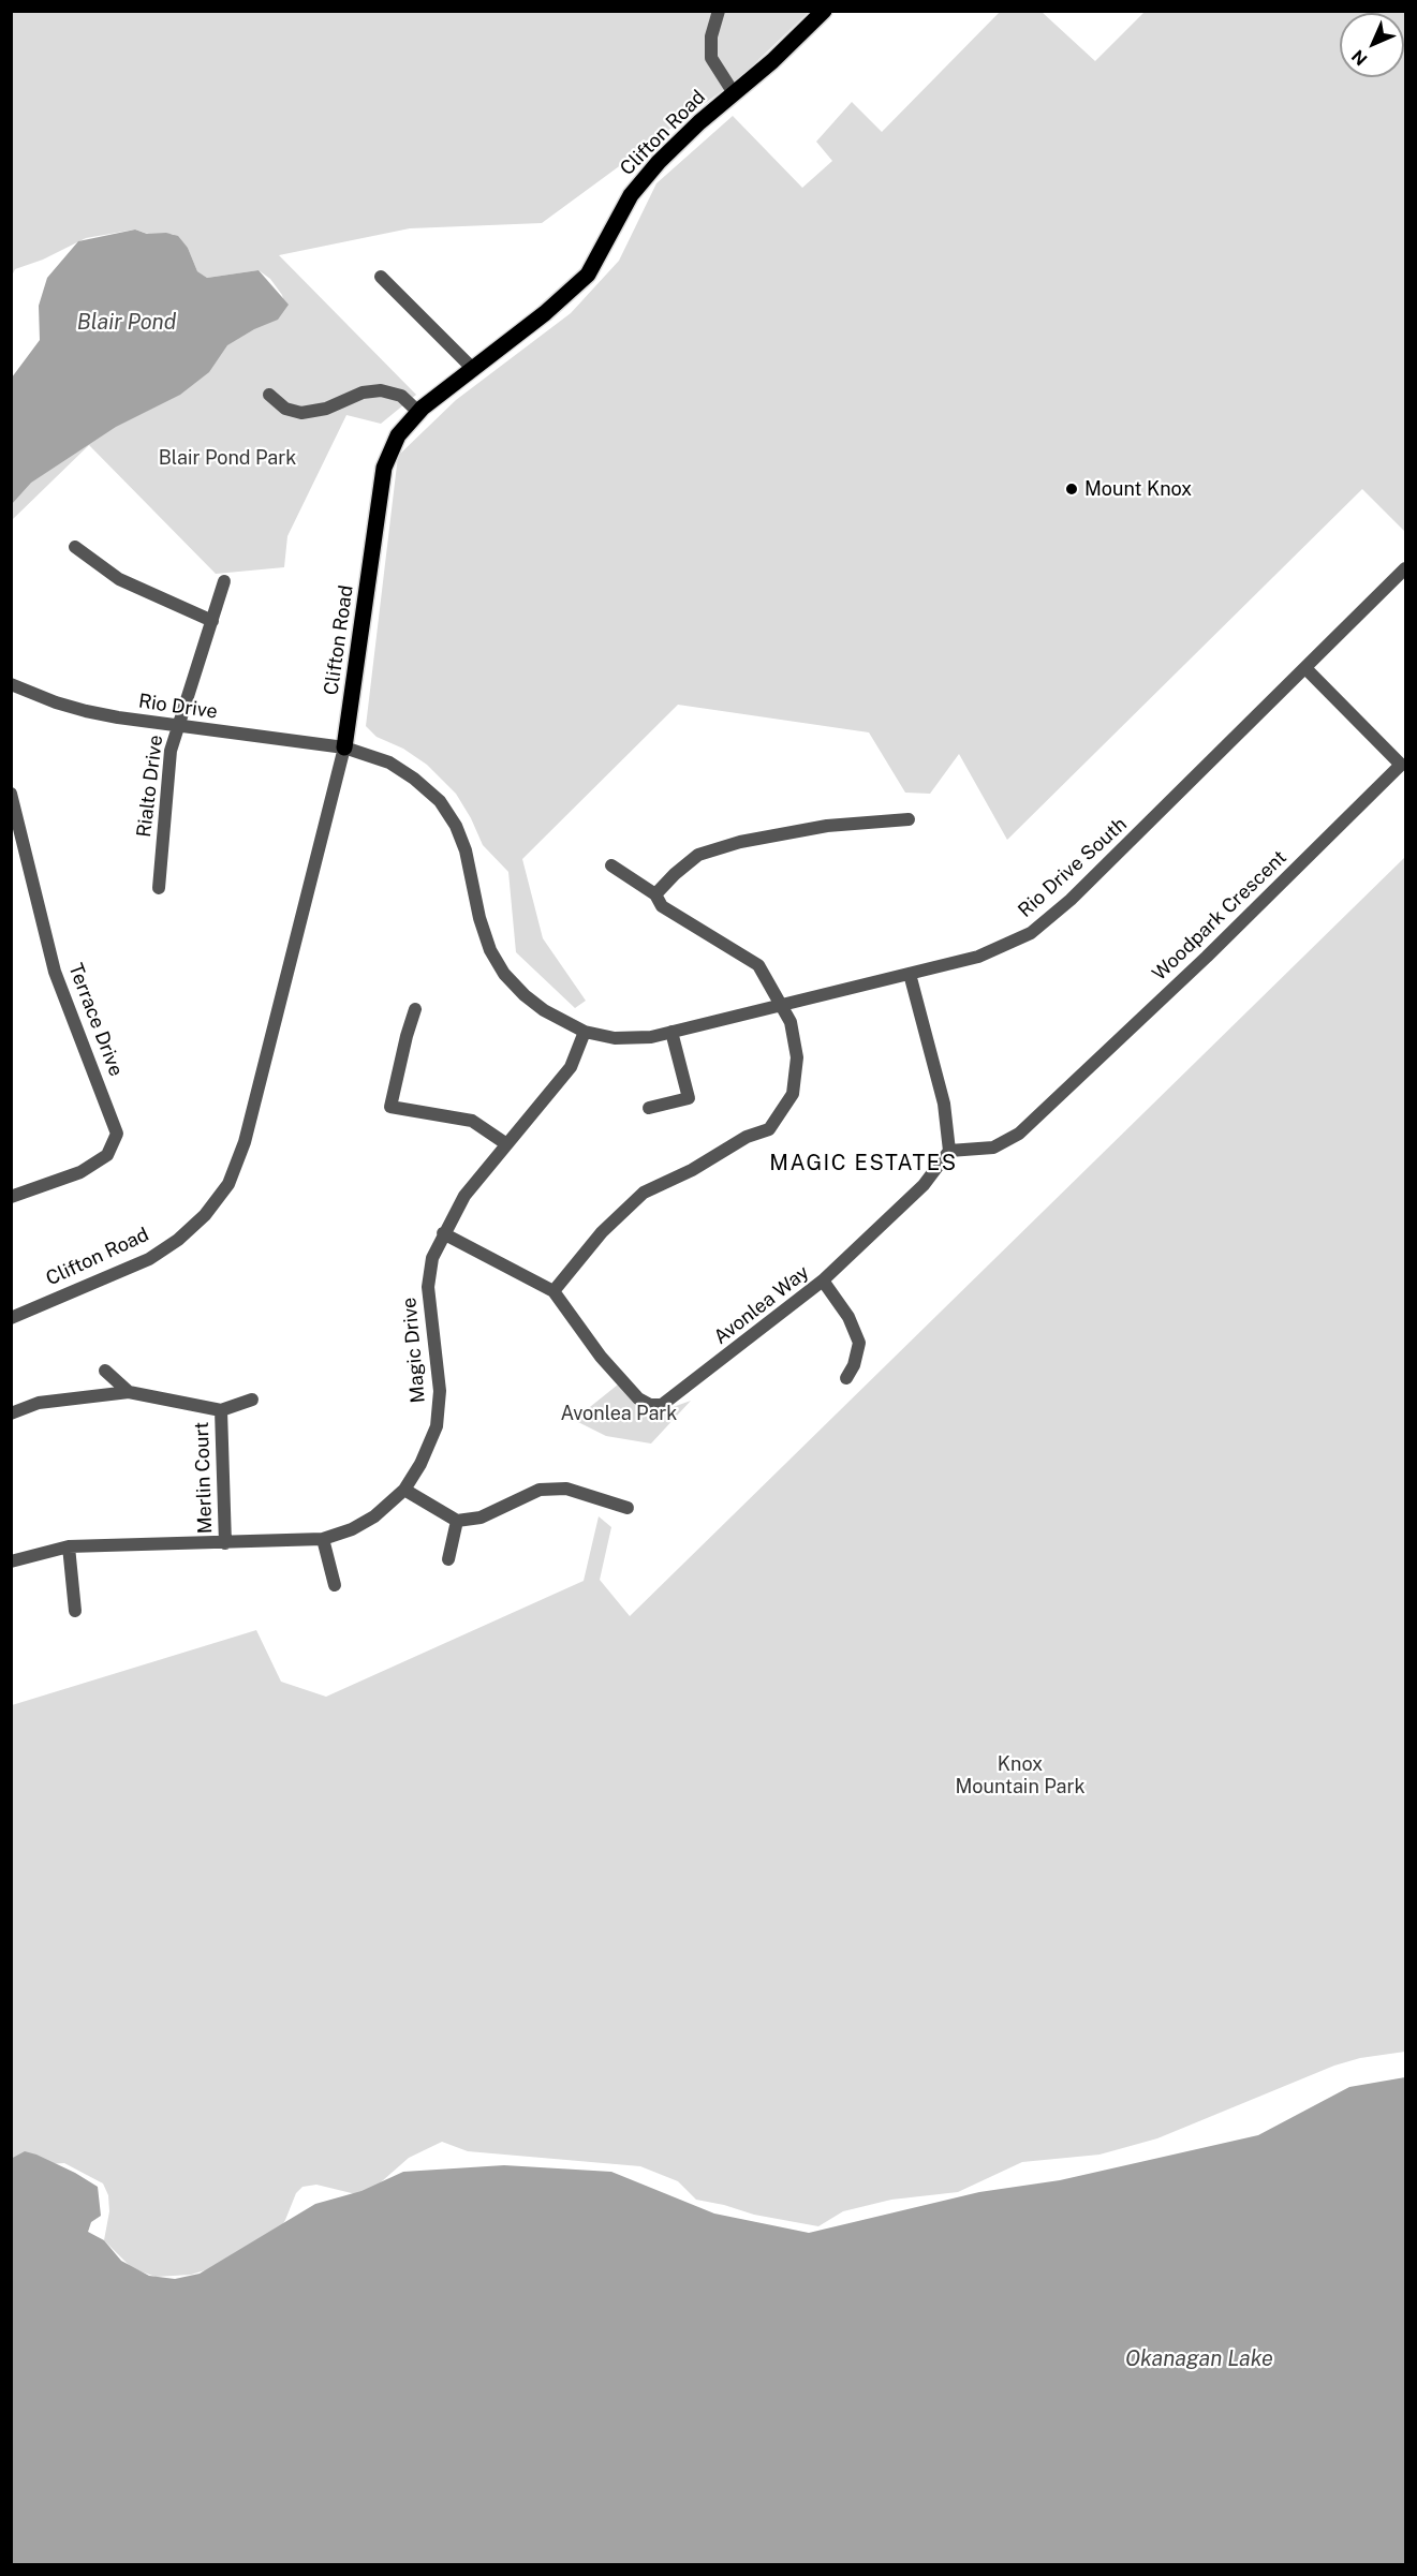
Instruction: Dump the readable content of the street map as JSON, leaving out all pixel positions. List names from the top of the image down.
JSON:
{
  "streets": {
    "main road": ["Clifton Road"],
    "street": [
      "Rio Drive",
      "Rialto Drive",
      "Rio Drive South",
      "Woodpark Crescent",
      "Terrace Drive",
      "Avonlea Way",
      "Magic Drive",
      "Merlin Court"
    ]
  },
  "crossings": [
    ["Clifton Road", "Rio Drive"],
    ["Clifton Road", "Rio Drive South"],
    ["Rio Drive", "Rialto Drive"],
    ["Rio Drive", "Rio Drive South"],
    ["Rio Drive South", "Woodpark Crescent"],
    ["Rio Drive South", "Magic Drive"],
    ["Woodpark Crescent", "Avonlea Way"],
    ["Avonlea Way", "Magic Drive"],
    ["Magic Drive", "Merlin Court"]
  ],
  "districts": ["MAGIC ESTATES"],
  "water": ["Blair Pond", "Okanagan Lake"],
  "parks": ["Blair Pond Park", "Avonlea Park", "Knox Mountain Park"],
  "places": ["Mount Knox"],
  "north": "bottom left"
}
